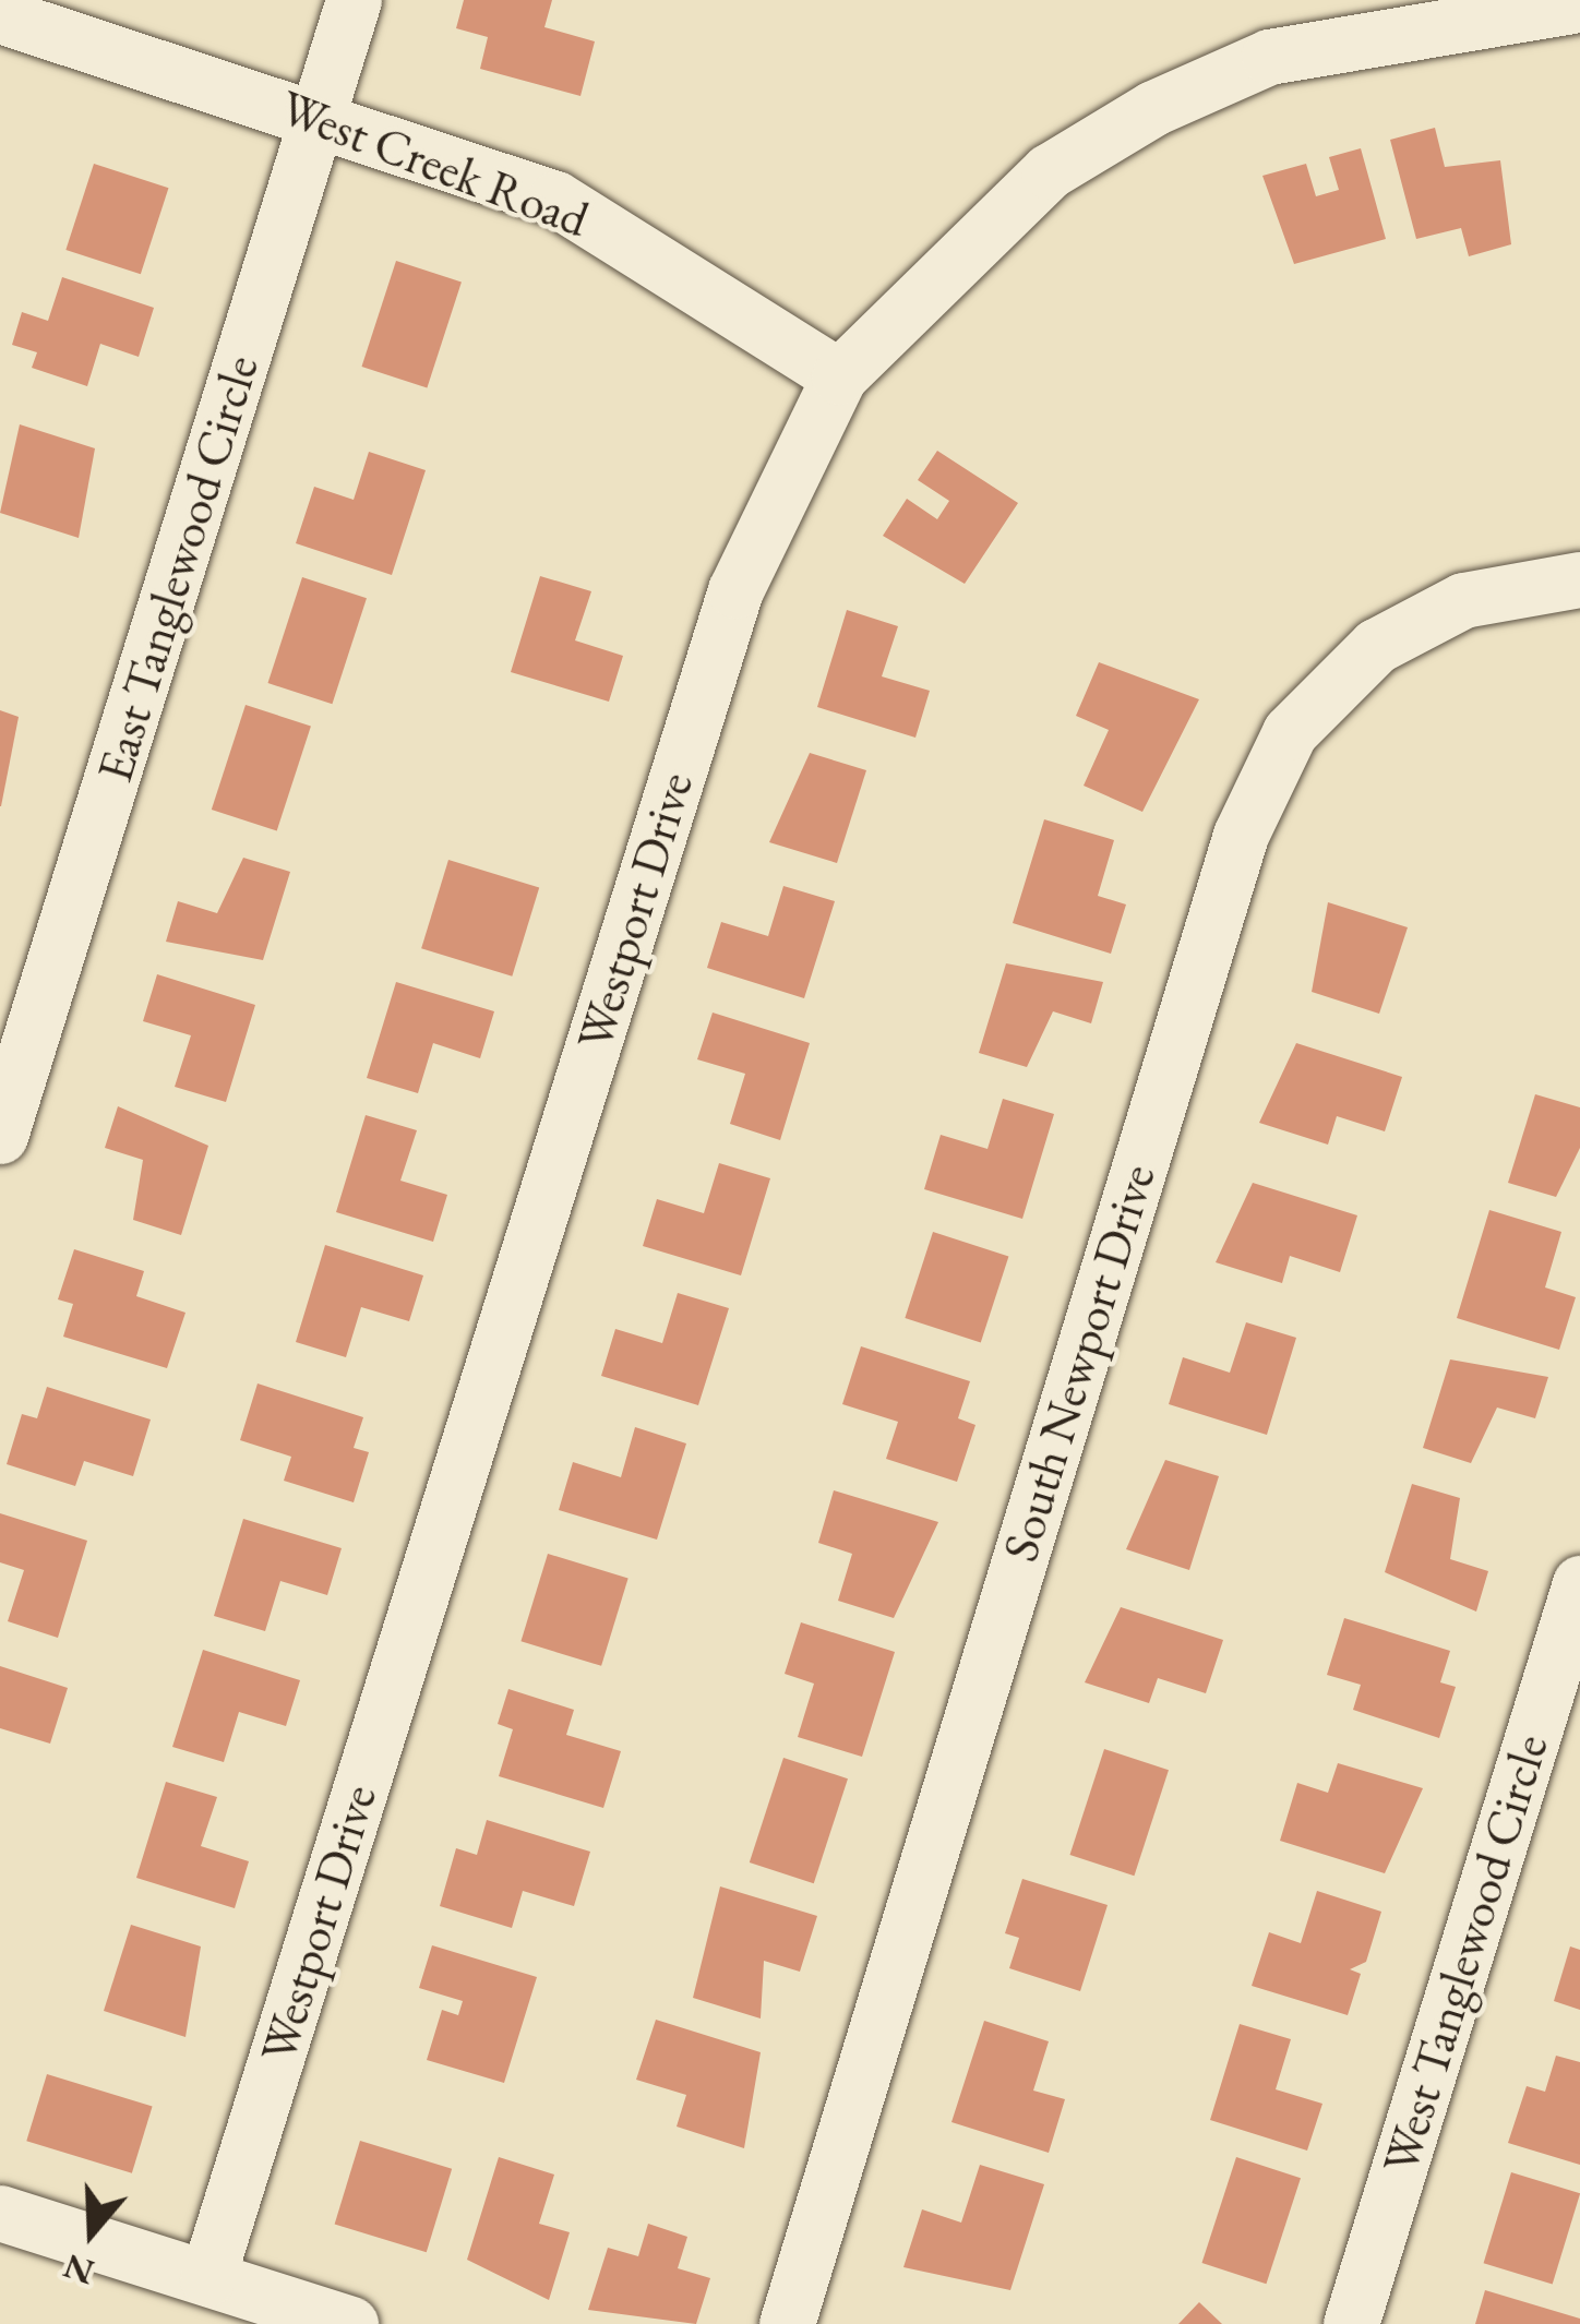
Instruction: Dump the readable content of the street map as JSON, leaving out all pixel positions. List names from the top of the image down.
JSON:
{
  "streets": {
    "street": [
      "West Creek Road",
      "East Tanglewood Circle",
      "Westport Drive",
      "South Newport Drive",
      "West Tanglewood Circle"
    ]
  },
  "crossings": [
    ["West Creek Road", "East Tanglewood Circle"],
    ["West Creek Road", "Westport Drive"]
  ],
  "north": "bottom"
}
